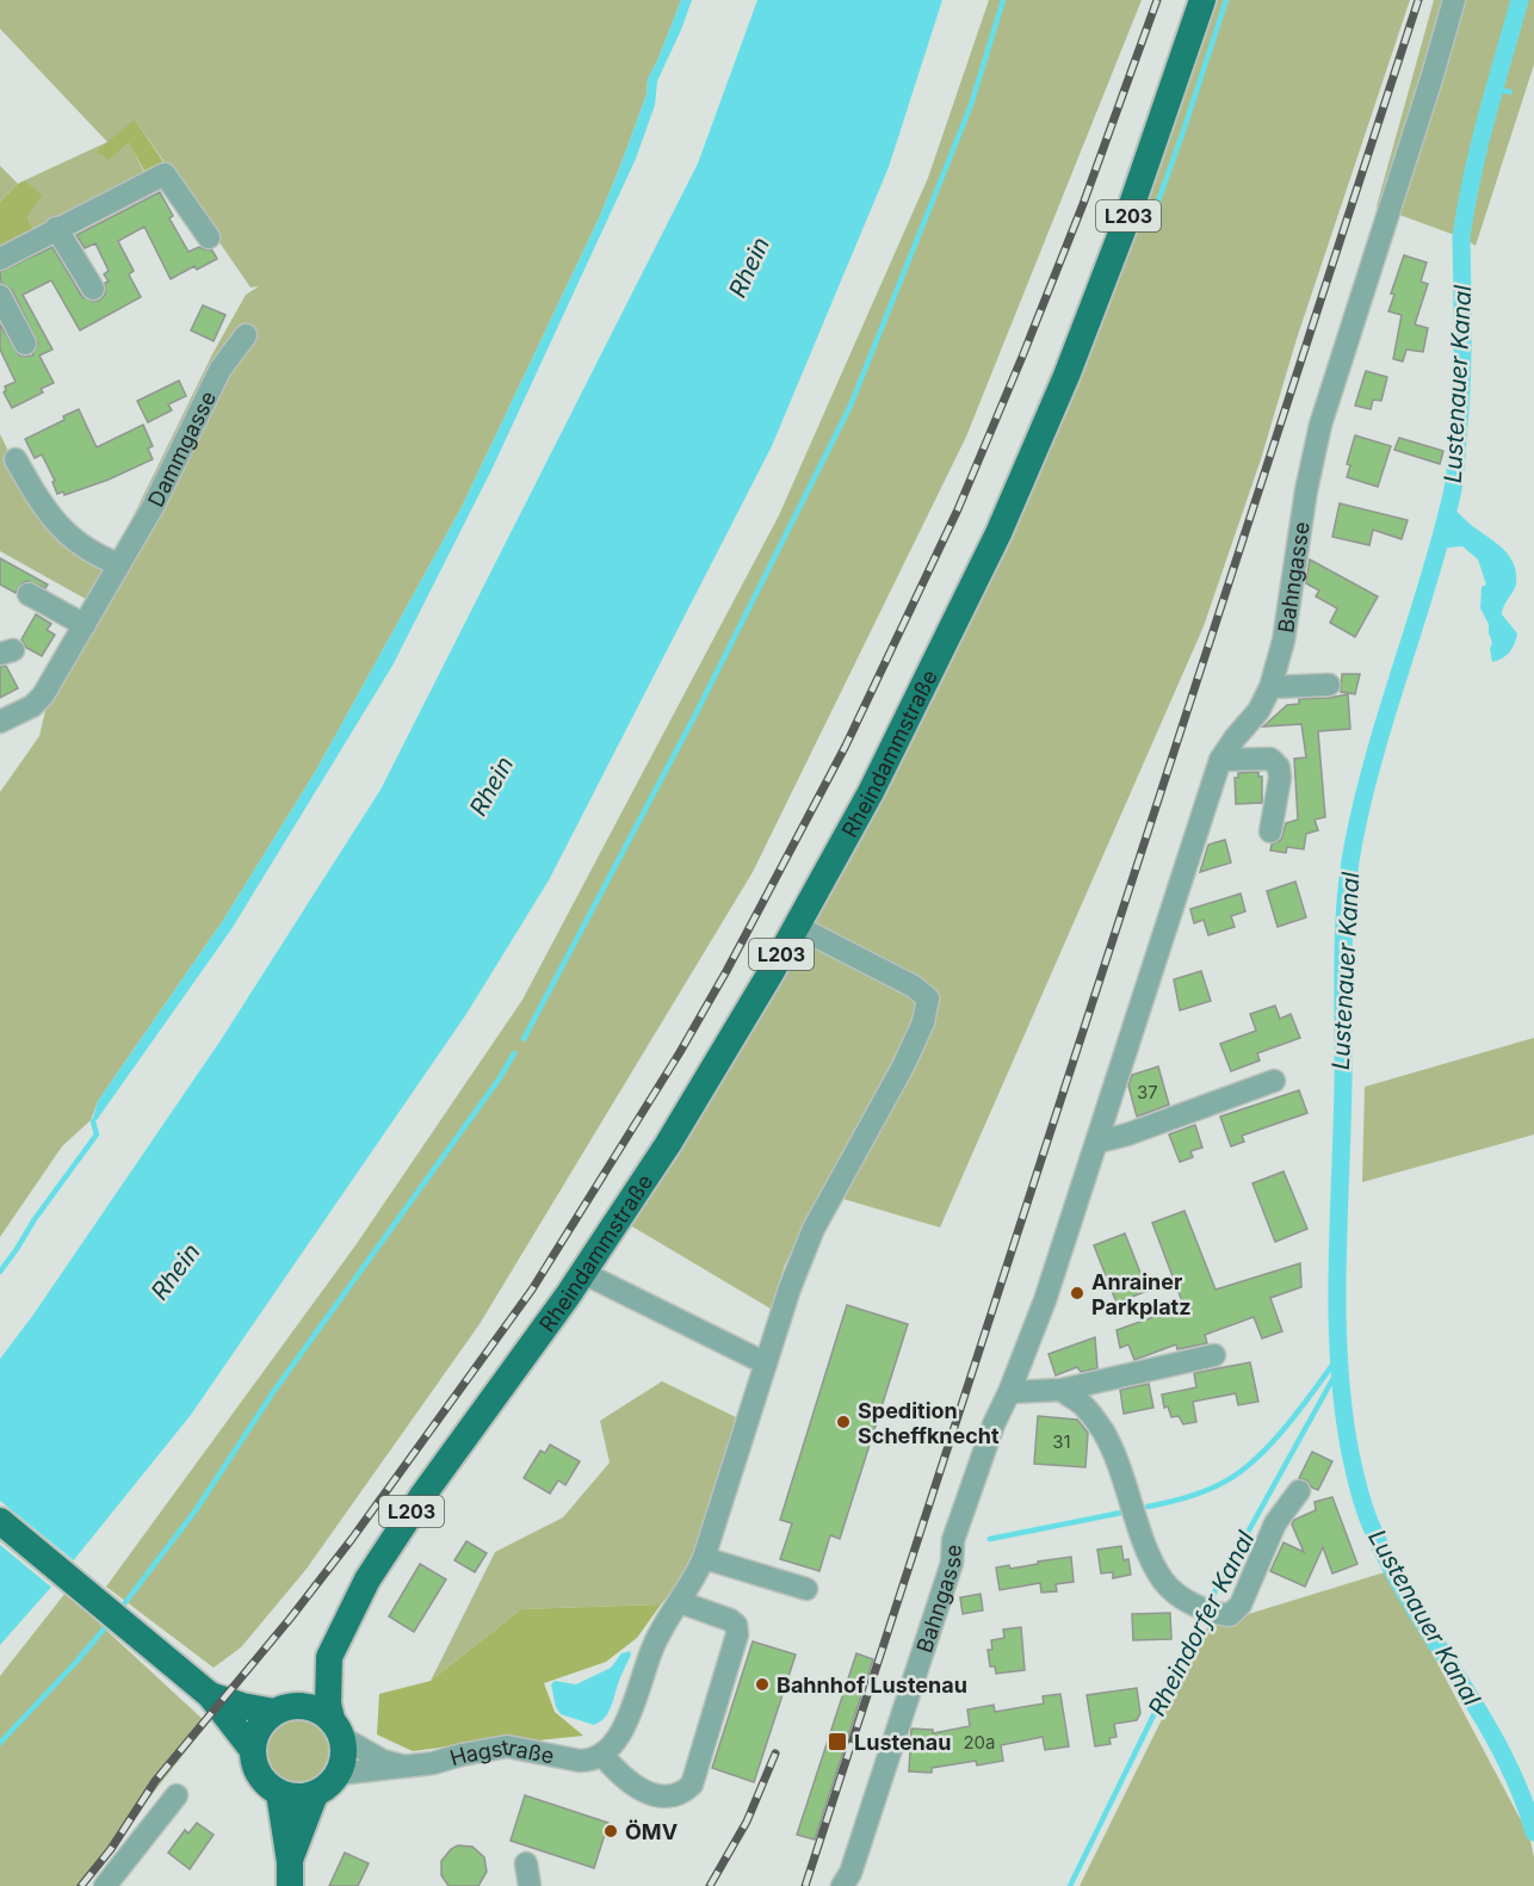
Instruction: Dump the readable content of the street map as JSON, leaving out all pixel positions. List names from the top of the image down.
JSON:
{
  "streets": {
    "main road": ["L203", "Rheindammstraße"],
    "street": ["Dammgasse", "Bahngasse", "Hagstraße"]
  },
  "crossings": [
    ["L203", "Rheindammstraße"],
    ["L203", "Hagstraße"]
  ],
  "water": ["Rhein", "Lustenauer Kanal", "Rheindorfer Kanal"],
  "places": {
    "other": [
      "Anrainer Parkplatz",
      "Spedition Scheffknecht",
      "Bahnhof Lustenau",
      "ÖMV"
    ],
    "transit": ["Lustenau"]
  },
  "house_numbers": ["37", "31", "20a"]
}
